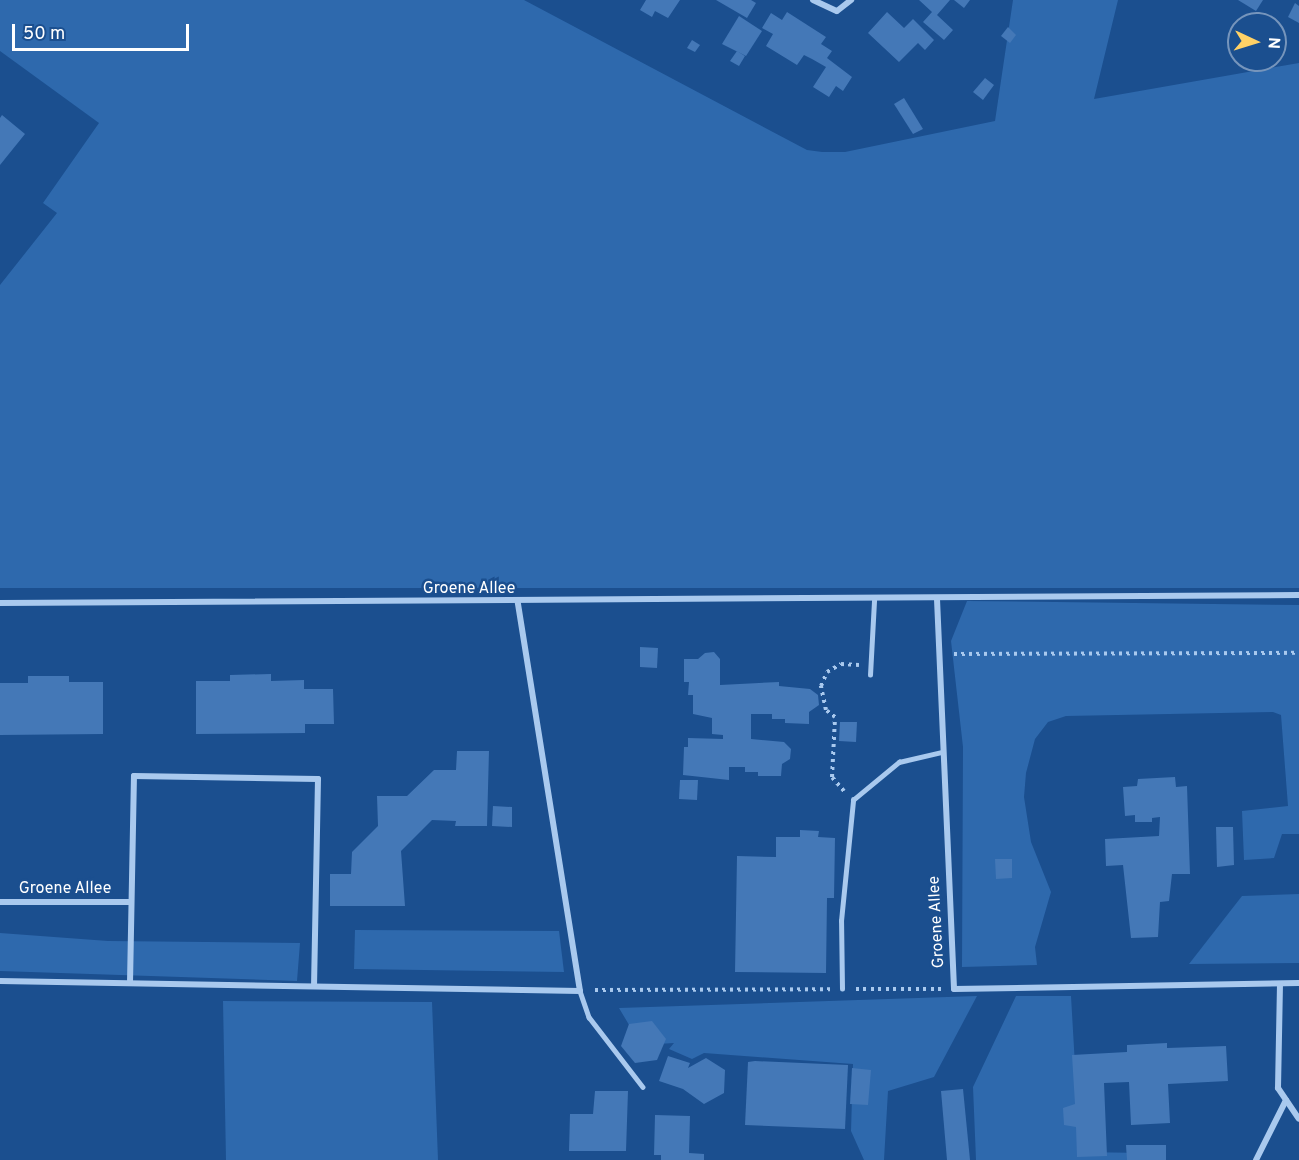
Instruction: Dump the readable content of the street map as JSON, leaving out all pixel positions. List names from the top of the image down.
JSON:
{
  "streets": {
    "street": ["Groene Allee"]
  },
  "scale_bar": "50 m",
  "north": "right"
}
